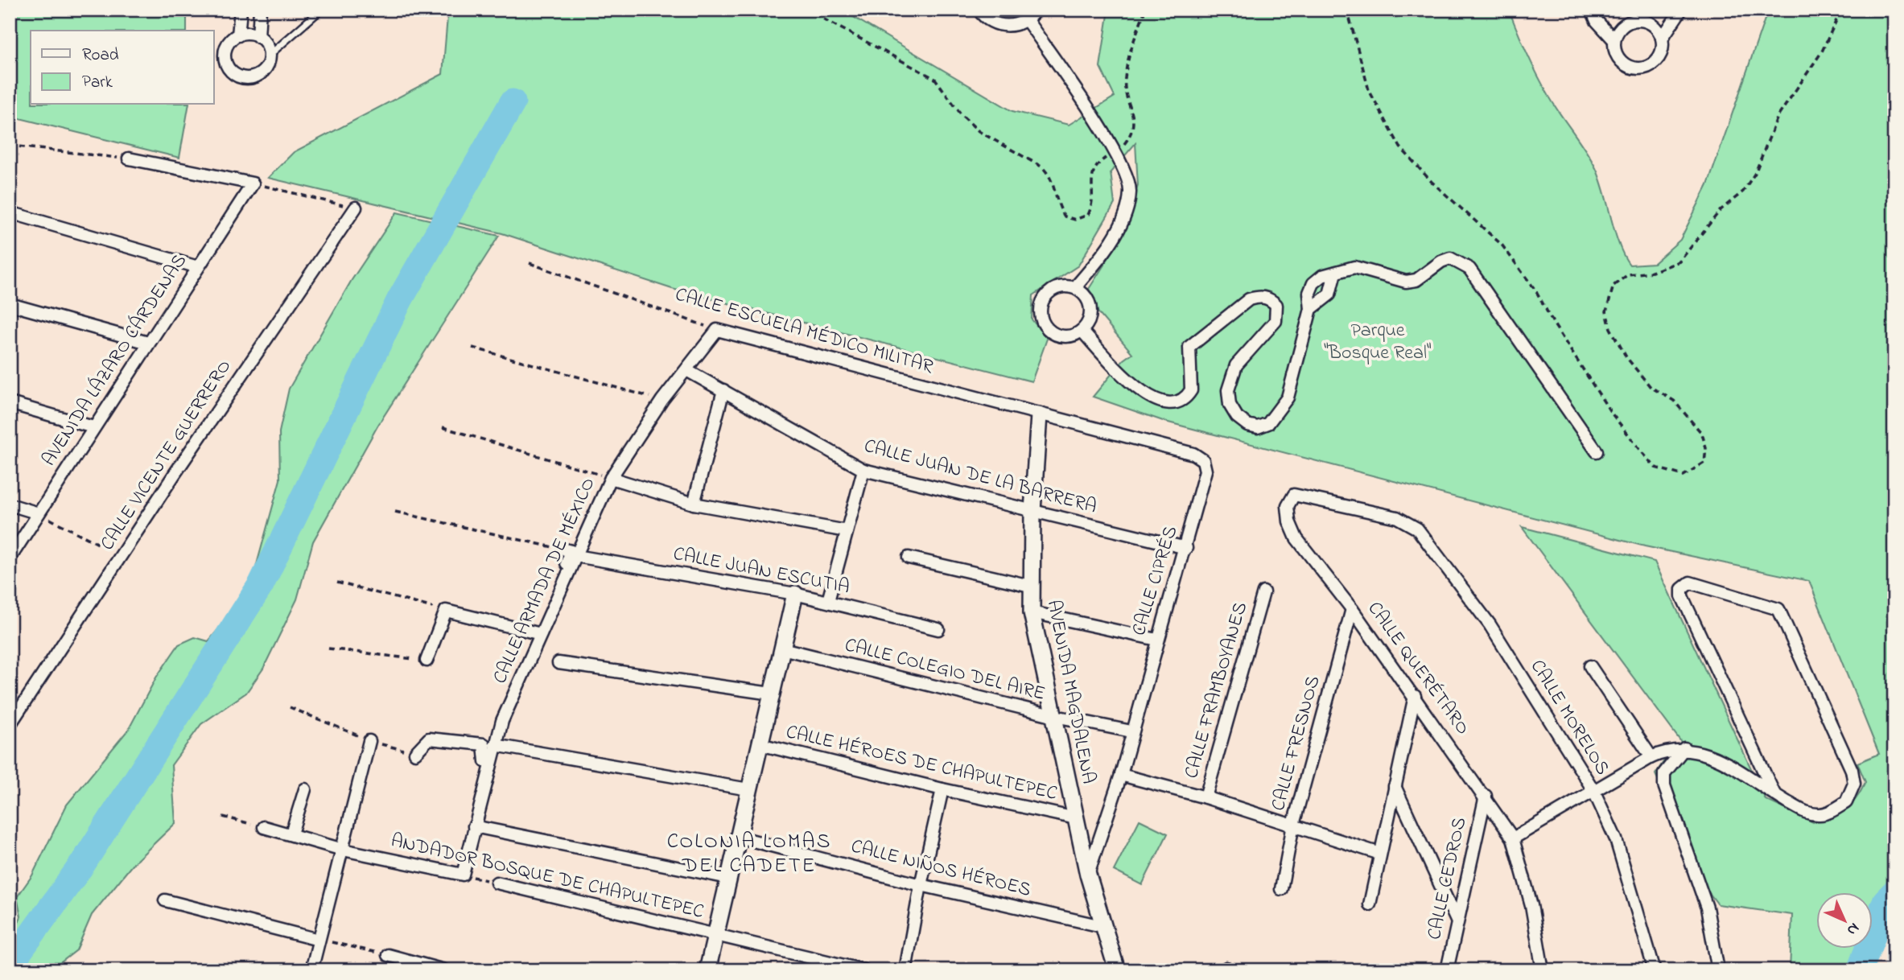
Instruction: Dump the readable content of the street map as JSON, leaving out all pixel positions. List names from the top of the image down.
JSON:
{
  "streets": {
    "main road": ["AVENIDA MAGDALENA"],
    "street": [
      "CALLE ESCUELA MÉDICO MILITAR",
      "AVENIDA LÁZARO CÁRDENAS",
      "CALLE VICENTE GUERRERO",
      "CALLE JUAN DE LA BARRERA",
      "CALLE JUAN ESCUTIA",
      "CALLE ARMADA DE MÉXICO",
      "CALLE CIPRÉS",
      "CALLE QUERÉTARO",
      "CALLE COLEGIO DEL AIRE",
      "CALLE FRAMBOYANES",
      "CALLE MORELOS",
      "CALLE FRESNOS",
      "CALLE HÉROES DE CHAPULTEPEC",
      "CALLE NIÑOS HÉROES",
      "ANDADOR BOSQUE DE CHAPULTEPEC",
      "CALLE CEDROS"
    ]
  },
  "crossings": [
    ["CALLE ESCUELA MÉDICO MILITAR", "CALLE ARMADA DE MÉXICO"],
    ["CALLE ESCUELA MÉDICO MILITAR", "CALLE CIPRÉS"],
    ["CALLE ESCUELA MÉDICO MILITAR", "AVENIDA MAGDALENA"],
    ["CALLE JUAN DE LA BARRERA", "CALLE ARMADA DE MÉXICO"],
    ["CALLE JUAN DE LA BARRERA", "CALLE CIPRÉS"],
    ["CALLE JUAN DE LA BARRERA", "AVENIDA MAGDALENA"],
    ["CALLE JUAN ESCUTIA", "CALLE ARMADA DE MÉXICO"],
    ["CALLE ARMADA DE MÉXICO", "ANDADOR BOSQUE DE CHAPULTEPEC"],
    ["CALLE CIPRÉS", "CALLE COLEGIO DEL AIRE"],
    ["CALLE CIPRÉS", "AVENIDA MAGDALENA"],
    ["CALLE QUERÉTARO", "CALLE MORELOS"],
    ["CALLE QUERÉTARO", "CALLE FRESNOS"],
    ["CALLE QUERÉTARO", "CALLE CEDROS"],
    ["CALLE COLEGIO DEL AIRE", "AVENIDA MAGDALENA"],
    ["AVENIDA MAGDALENA", "CALLE HÉROES DE CHAPULTEPEC"],
    ["AVENIDA MAGDALENA", "CALLE NIÑOS HÉROES"]
  ],
  "districts": ["COLONIA LOMAS DEL CADETE"],
  "parks": ["Parque \"Bosque Real\""],
  "legend": ["Road", "Park"],
  "north": "bottom right"
}
